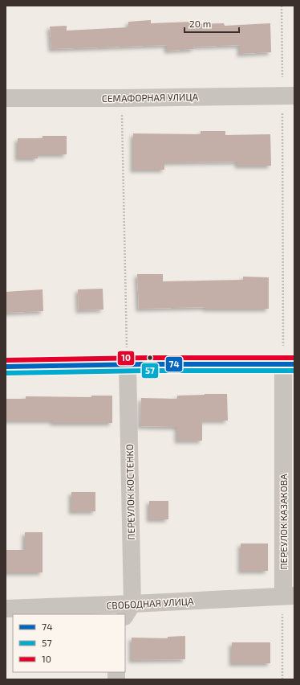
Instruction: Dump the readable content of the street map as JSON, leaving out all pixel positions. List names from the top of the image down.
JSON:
{
  "streets": {
    "street": [
      "СЕМАФОРНАЯ УЛИЦА",
      "ПЕРЕУЛОК КОСТЕНКО",
      "ПЕРЕУЛОК КАЗАКОВА",
      "СВОБОДНАЯ УЛИЦА"
    ]
  },
  "crossings": [
    ["ПЕРЕУЛОК КОСТЕНКО", "СВОБОДНАЯ УЛИЦА"],
    ["ПЕРЕУЛОК КАЗАКОВА", "СВОБОДНАЯ УЛИЦА"]
  ],
  "lines": ["transit line 10", "transit line 74", "transit line 57"],
  "legend": ["74", "57", "10"],
  "scale_bar": "20 m"
}
